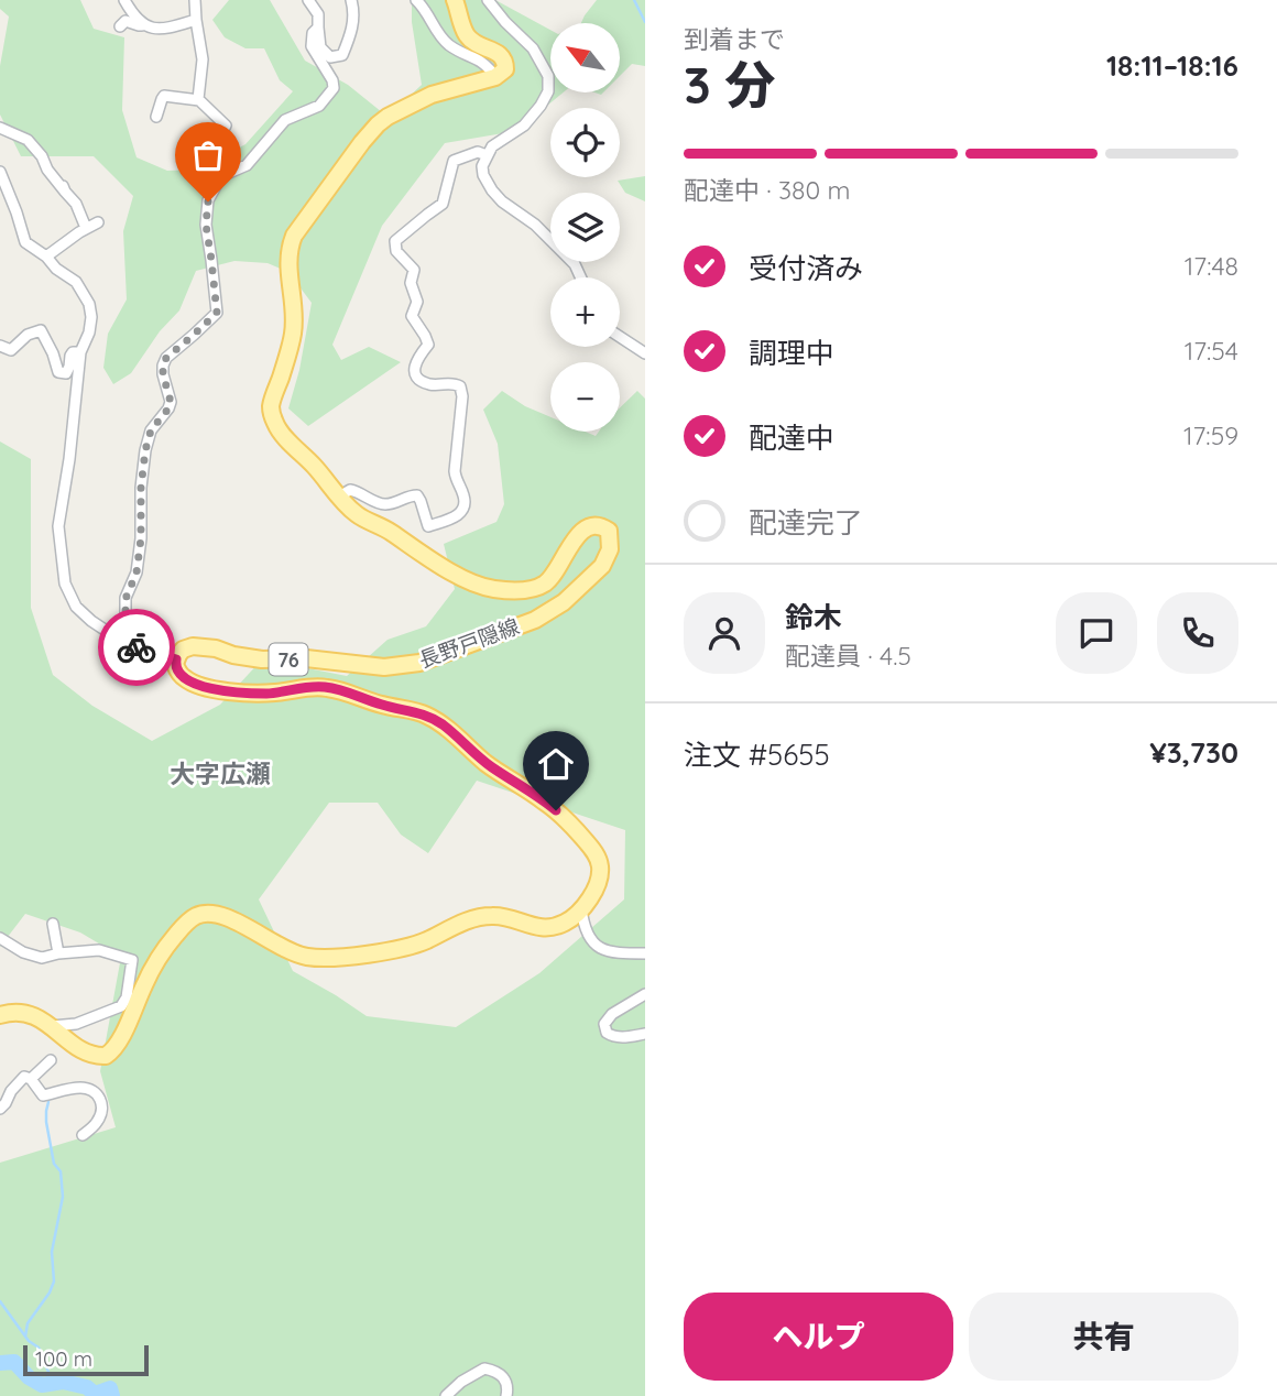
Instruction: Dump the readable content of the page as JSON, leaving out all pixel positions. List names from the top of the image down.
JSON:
{
  "streets": {
    "main road": ["長野戸隠線", "76"]
  },
  "crossings": [
    ["長野戸隠線", "76"]
  ],
  "districts": ["大字広瀬"],
  "scale_bar": "100 m",
  "north": "top left",
  "page": {
    "heading": ["3 分", "到着まで", "18:11–18:16"],
    "panel": [
      "鈴木",
      "配達員 · 4.5",
      "注文 #5655",
      "¥3,730"
    ],
    "map_buttons": ["+", "−"],
    "bar": "配達中 · 380 m",
    "list": [
      ["受付済み", "17:48"],
      ["調理中", "17:54"],
      ["配達中", "17:59"],
      "配達完了"
    ],
    "buttons": ["ヘルプ", "共有"],
    "scale": "100 m"
  }
}
